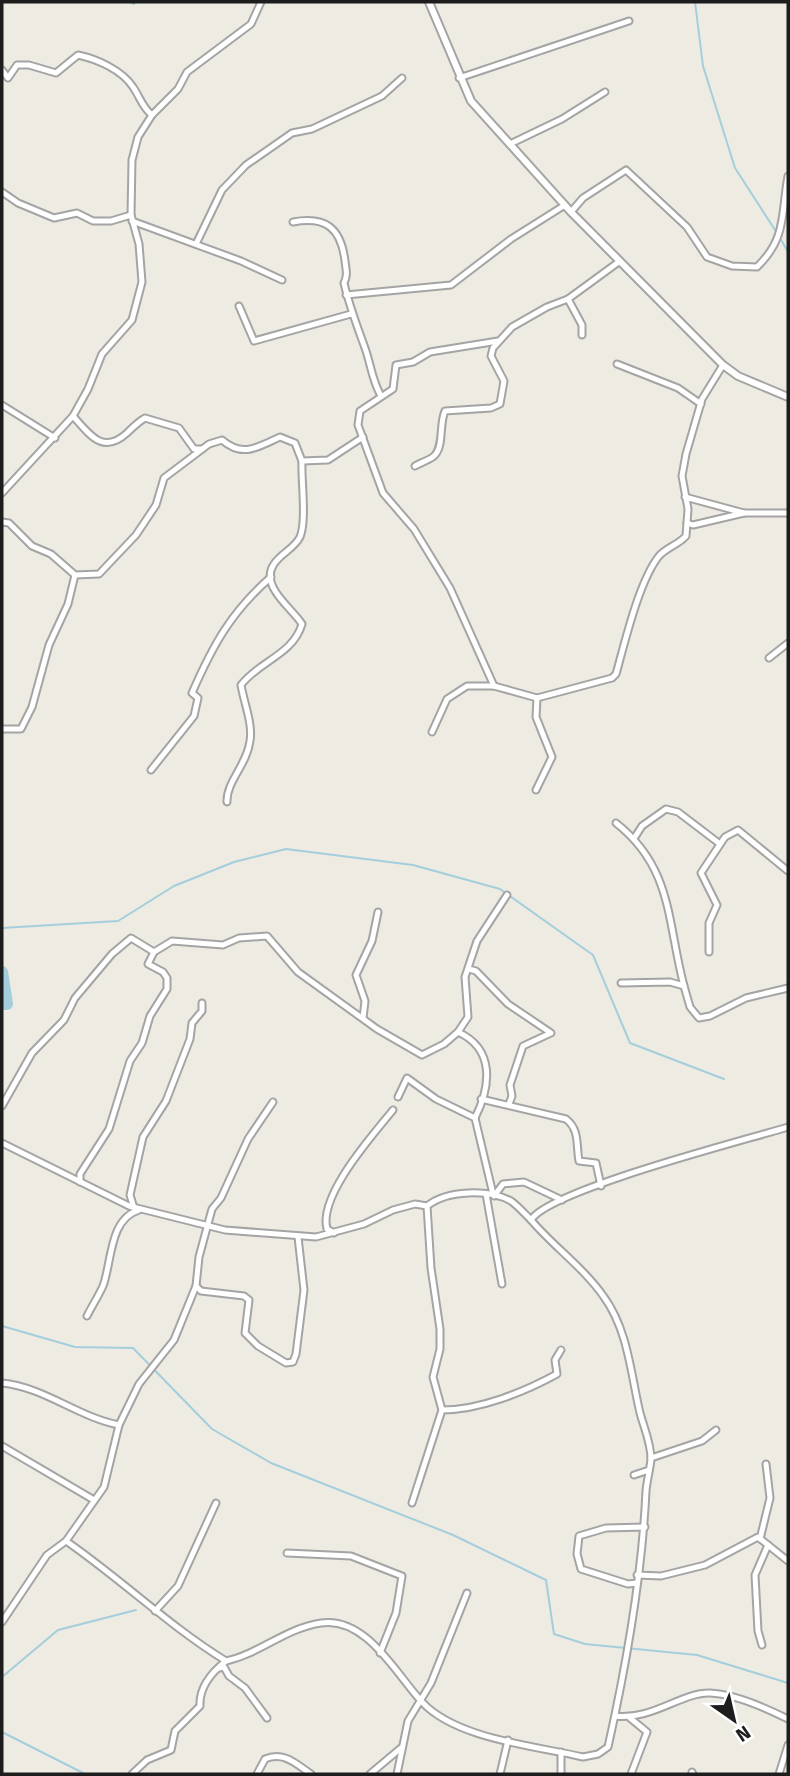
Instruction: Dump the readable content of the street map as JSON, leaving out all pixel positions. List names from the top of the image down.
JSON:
{
  "north": "bottom right"
}
